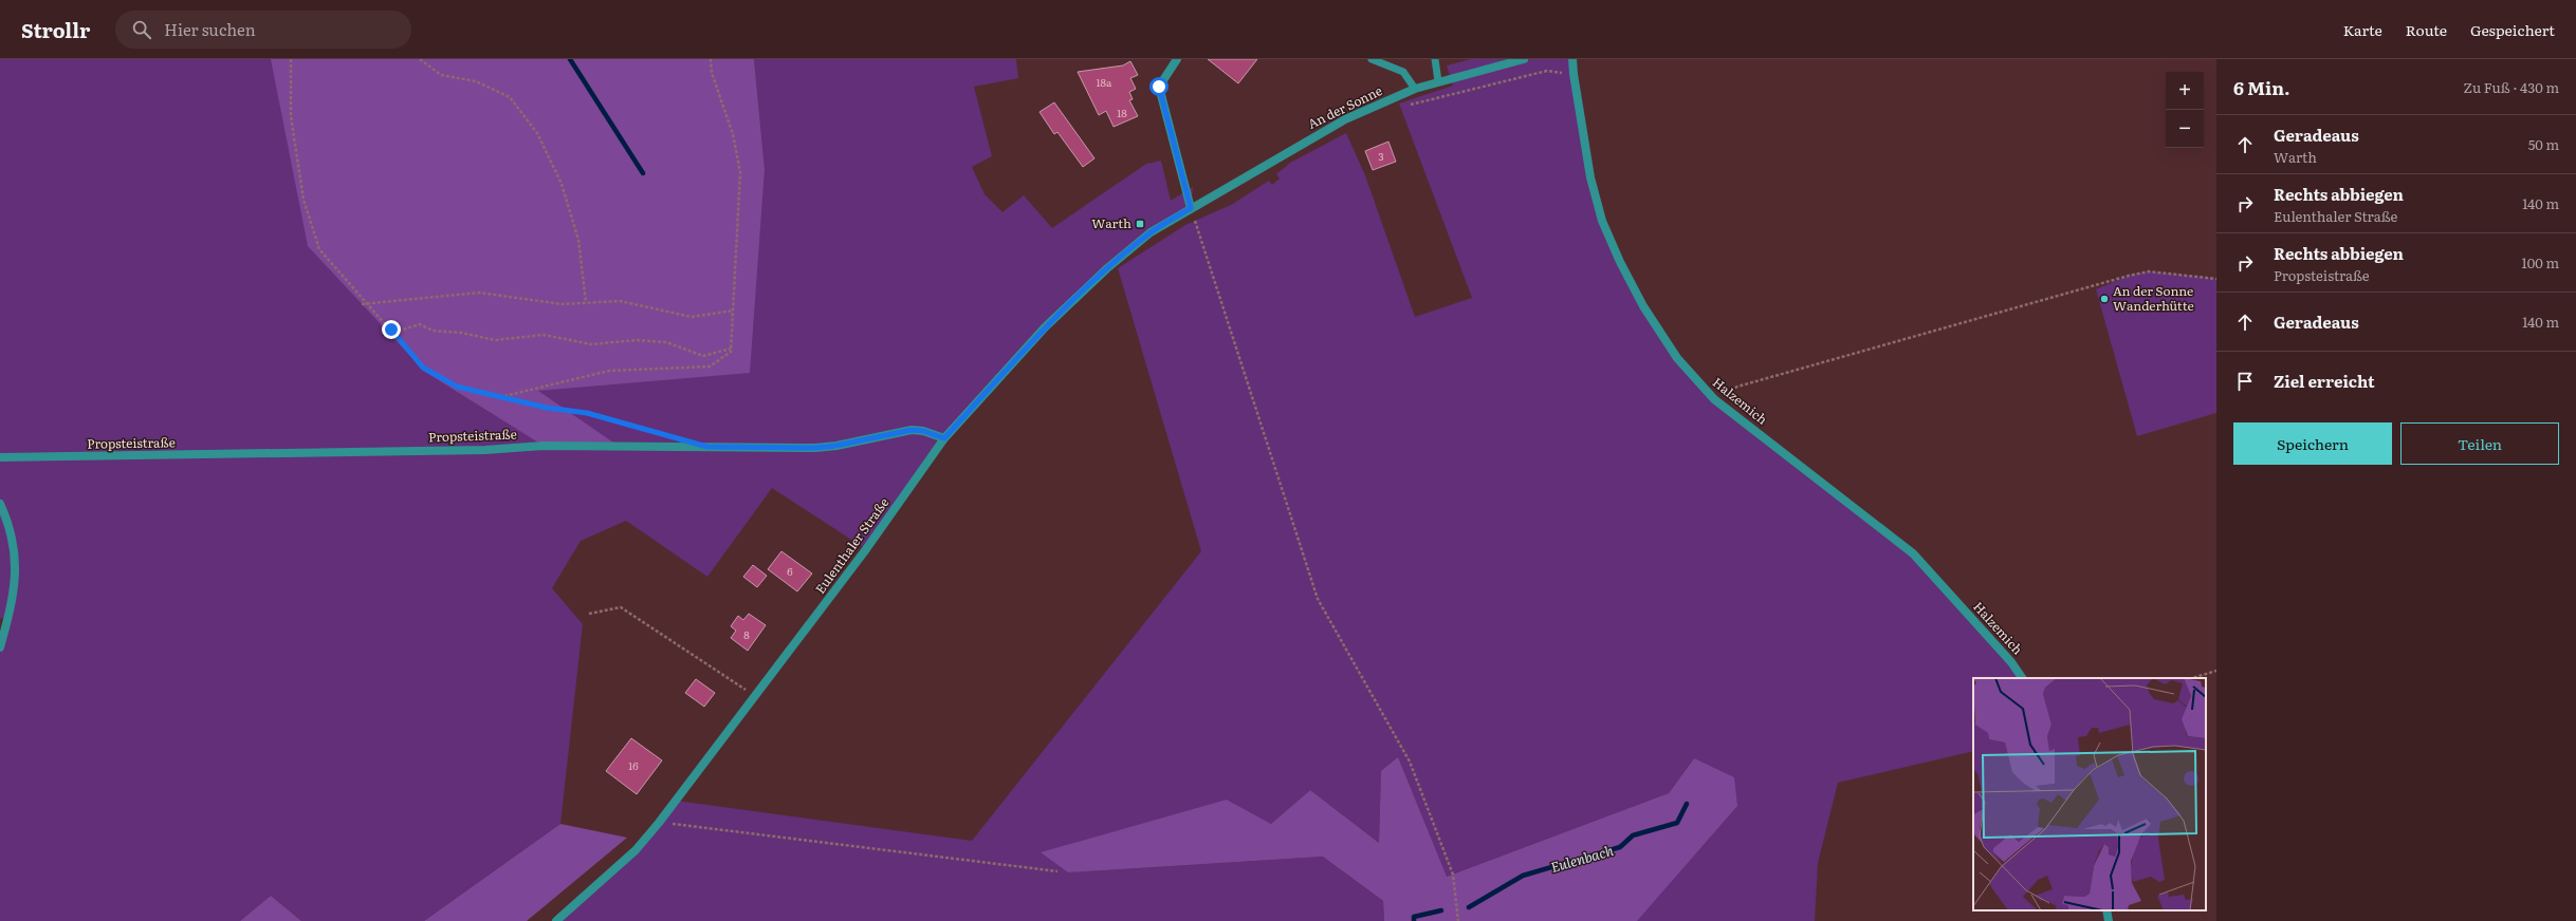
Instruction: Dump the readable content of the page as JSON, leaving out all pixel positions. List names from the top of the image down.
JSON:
{
  "streets": {
    "street": [
      "An der Sonne",
      "Halzemich",
      "Propsteistraße",
      "Eulenthaler Straße"
    ]
  },
  "crossings": [
    ["An der Sonne", "Eulenthaler Straße"],
    ["Propsteistraße", "Eulenthaler Straße"]
  ],
  "water": ["Eulenbach"],
  "places": {
    "transit": ["Warth"],
    "other": ["An der Sonne Wanderhütte"]
  },
  "house_numbers": [
    "18a",
    "18",
    "3",
    "6",
    "8",
    "16"
  ],
  "page": {
    "header": "Strollr",
    "search": "Hier suchen",
    "nav": ["Karte", "Route", "Gespeichert"],
    "heading": ["6 Min.", "Zu Fuß · 430 m"],
    "map_buttons": ["+", "−"],
    "list": [
      ["Geradeaus", "Warth", "50 m"],
      ["Rechts abbiegen", "Eulenthaler Straße", "140 m"],
      ["Rechts abbiegen", "Propsteistraße", "100 m"],
      ["Geradeaus", "140 m"],
      "Ziel erreicht"
    ],
    "buttons": ["Speichern", "Teilen"]
  }
}
